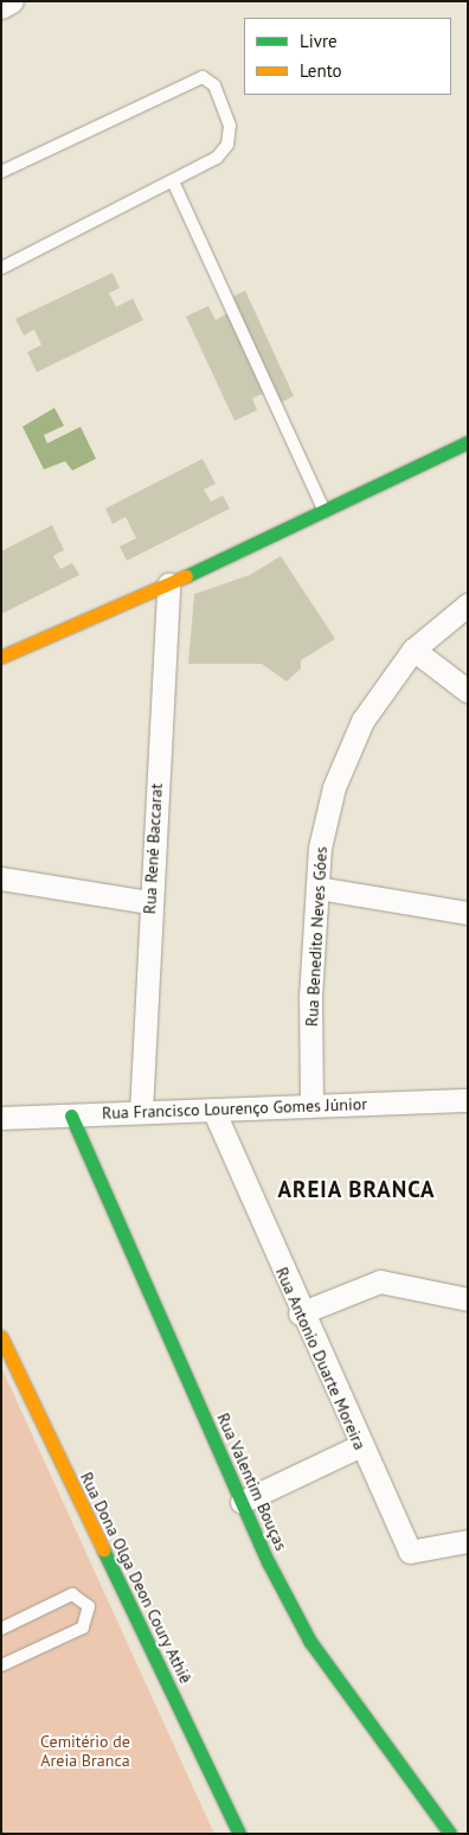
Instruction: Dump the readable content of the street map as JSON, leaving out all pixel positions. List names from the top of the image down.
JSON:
{
  "streets": {
    "street": [
      "Rua René Baccarat",
      "Rua Benedito Neves Góes",
      "Rua Francisco Lourenço Gomes Júnior",
      "Rua Antonio Duarte Moreira",
      "Rua Valentim Bouças",
      "Rua Dona Olga Deon Coury Athiê"
    ]
  },
  "crossings": [
    ["Rua René Baccarat", "Rua Francisco Lourenço Gomes Júnior"],
    ["Rua Benedito Neves Góes", "Rua Francisco Lourenço Gomes Júnior"],
    ["Rua Francisco Lourenço Gomes Júnior", "Rua Antonio Duarte Moreira"],
    ["Rua Francisco Lourenço Gomes Júnior", "Rua Valentim Bouças"]
  ],
  "districts": ["AREIA BRANCA"],
  "parks": ["Cemitério de Areia Branca"],
  "legend": ["Livre", "Lento"]
}
